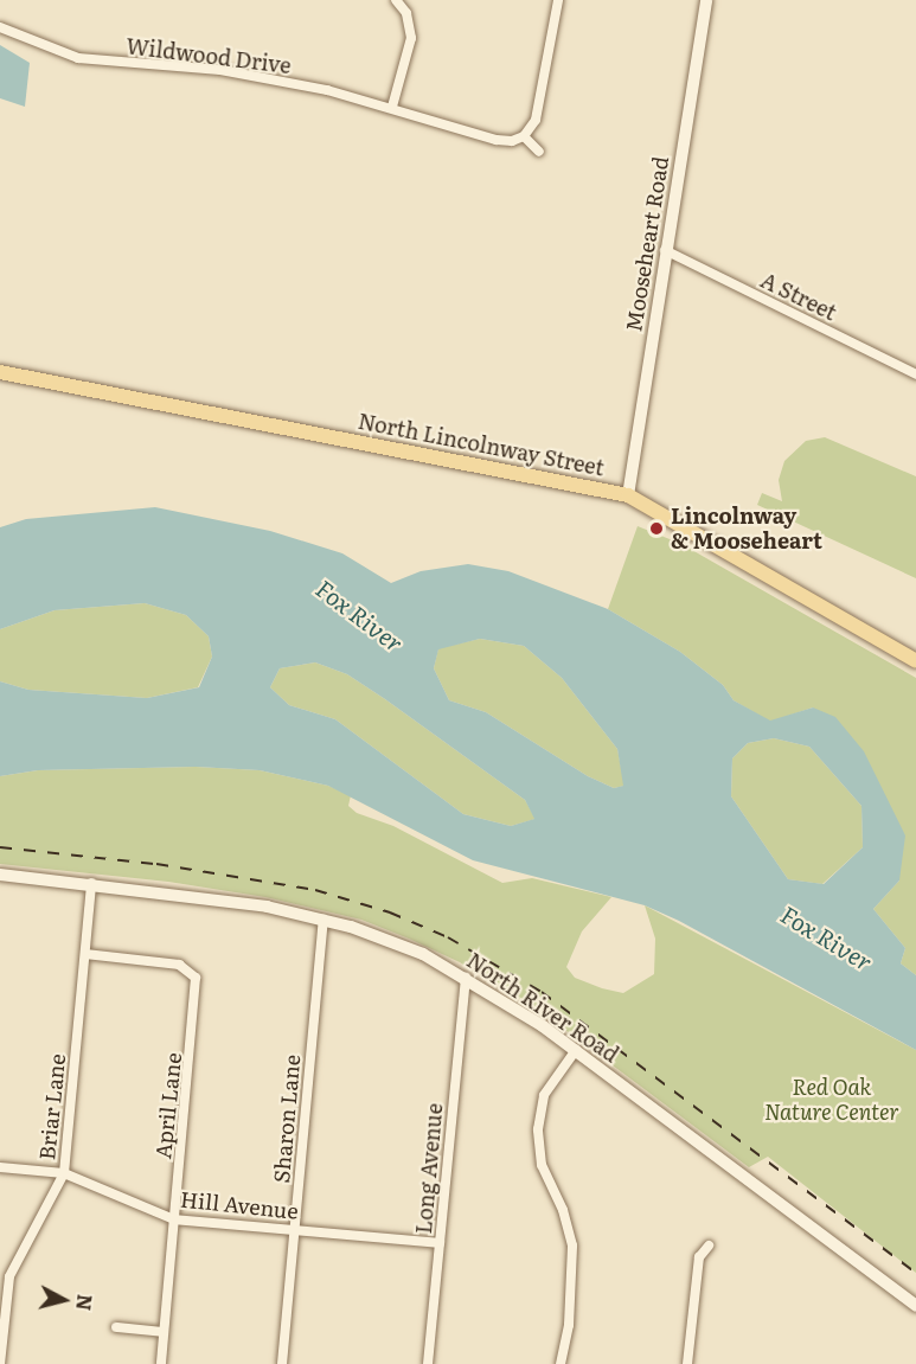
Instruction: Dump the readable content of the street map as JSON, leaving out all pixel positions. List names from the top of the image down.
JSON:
{
  "streets": {
    "main road": ["Mooseheart Road", "North Lincolnway Street", "North River Road"],
    "street": [
      "Wildwood Drive",
      "A Street",
      "April Lane",
      "Briar Lane",
      "Sharon Lane",
      "Long Avenue",
      "Hill Avenue"
    ]
  },
  "crossings": [
    ["Mooseheart Road", "A Street"],
    ["Mooseheart Road", "North Lincolnway Street"],
    ["North River Road", "Briar Lane"],
    ["North River Road", "Sharon Lane"],
    ["North River Road", "Long Avenue"],
    ["April Lane", "Briar Lane"],
    ["April Lane", "Hill Avenue"],
    ["Briar Lane", "Hill Avenue"],
    ["Sharon Lane", "Hill Avenue"],
    ["Long Avenue", "Hill Avenue"]
  ],
  "water": ["Fox River"],
  "parks": ["Red Oak Nature Center"],
  "places": ["Lincolnway & Mooseheart"],
  "north": "right"
}
